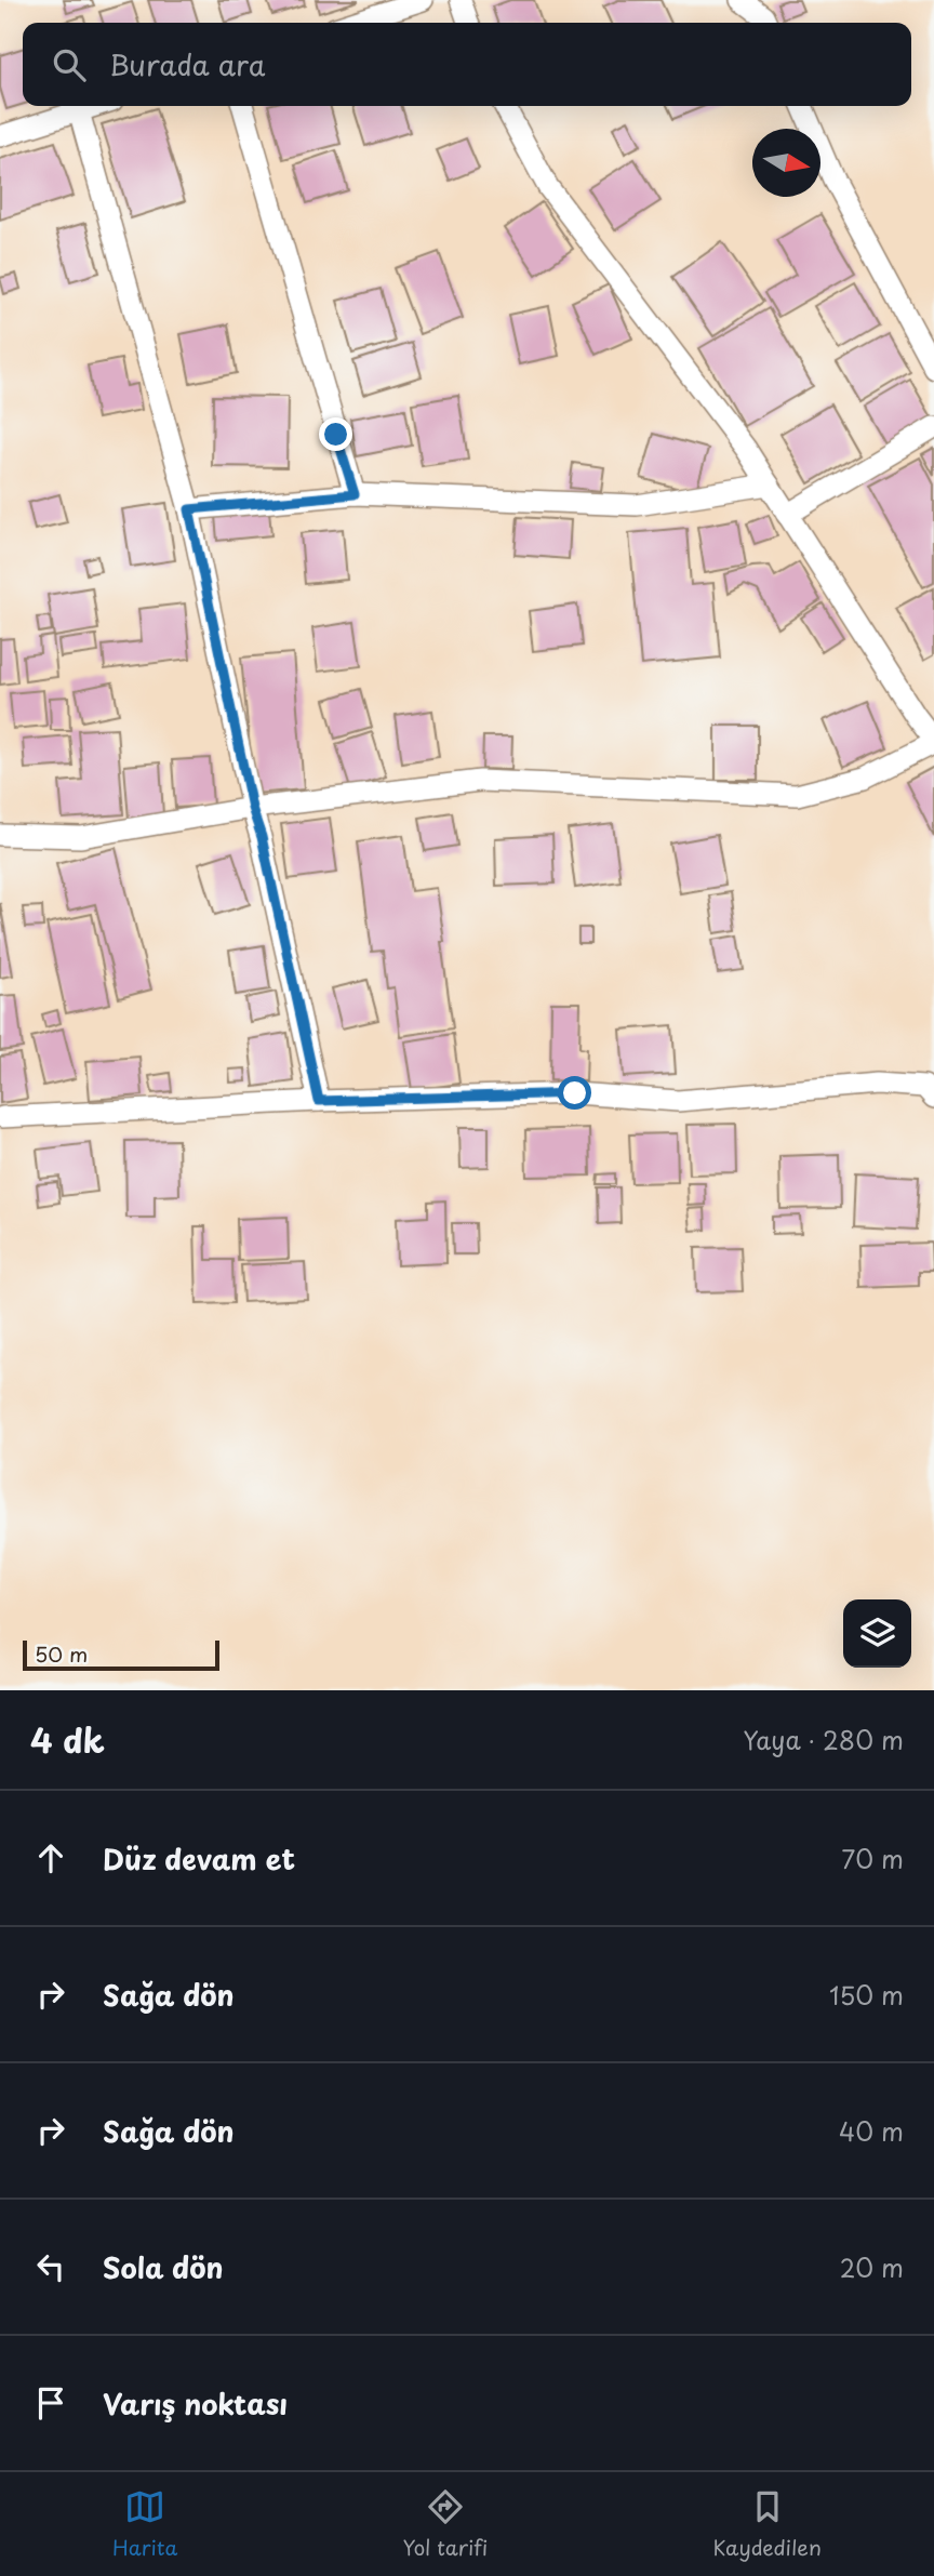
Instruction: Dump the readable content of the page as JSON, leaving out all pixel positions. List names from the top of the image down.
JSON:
{
  "scale_bar": "50 m",
  "north": "right",
  "page": {
    "search": "Burada ara",
    "scale": "50 m",
    "heading": ["4 dk", "Yaya · 280 m"],
    "list": [
      ["Düz devam et", "70 m"],
      ["Sağa dön", "150 m"],
      ["Sağa dön", "40 m"],
      ["Sola dön", "20 m"],
      "Varış noktası"
    ],
    "nav": ["Harita", "Yol tarifi", "Kaydedilen"]
  }
}
